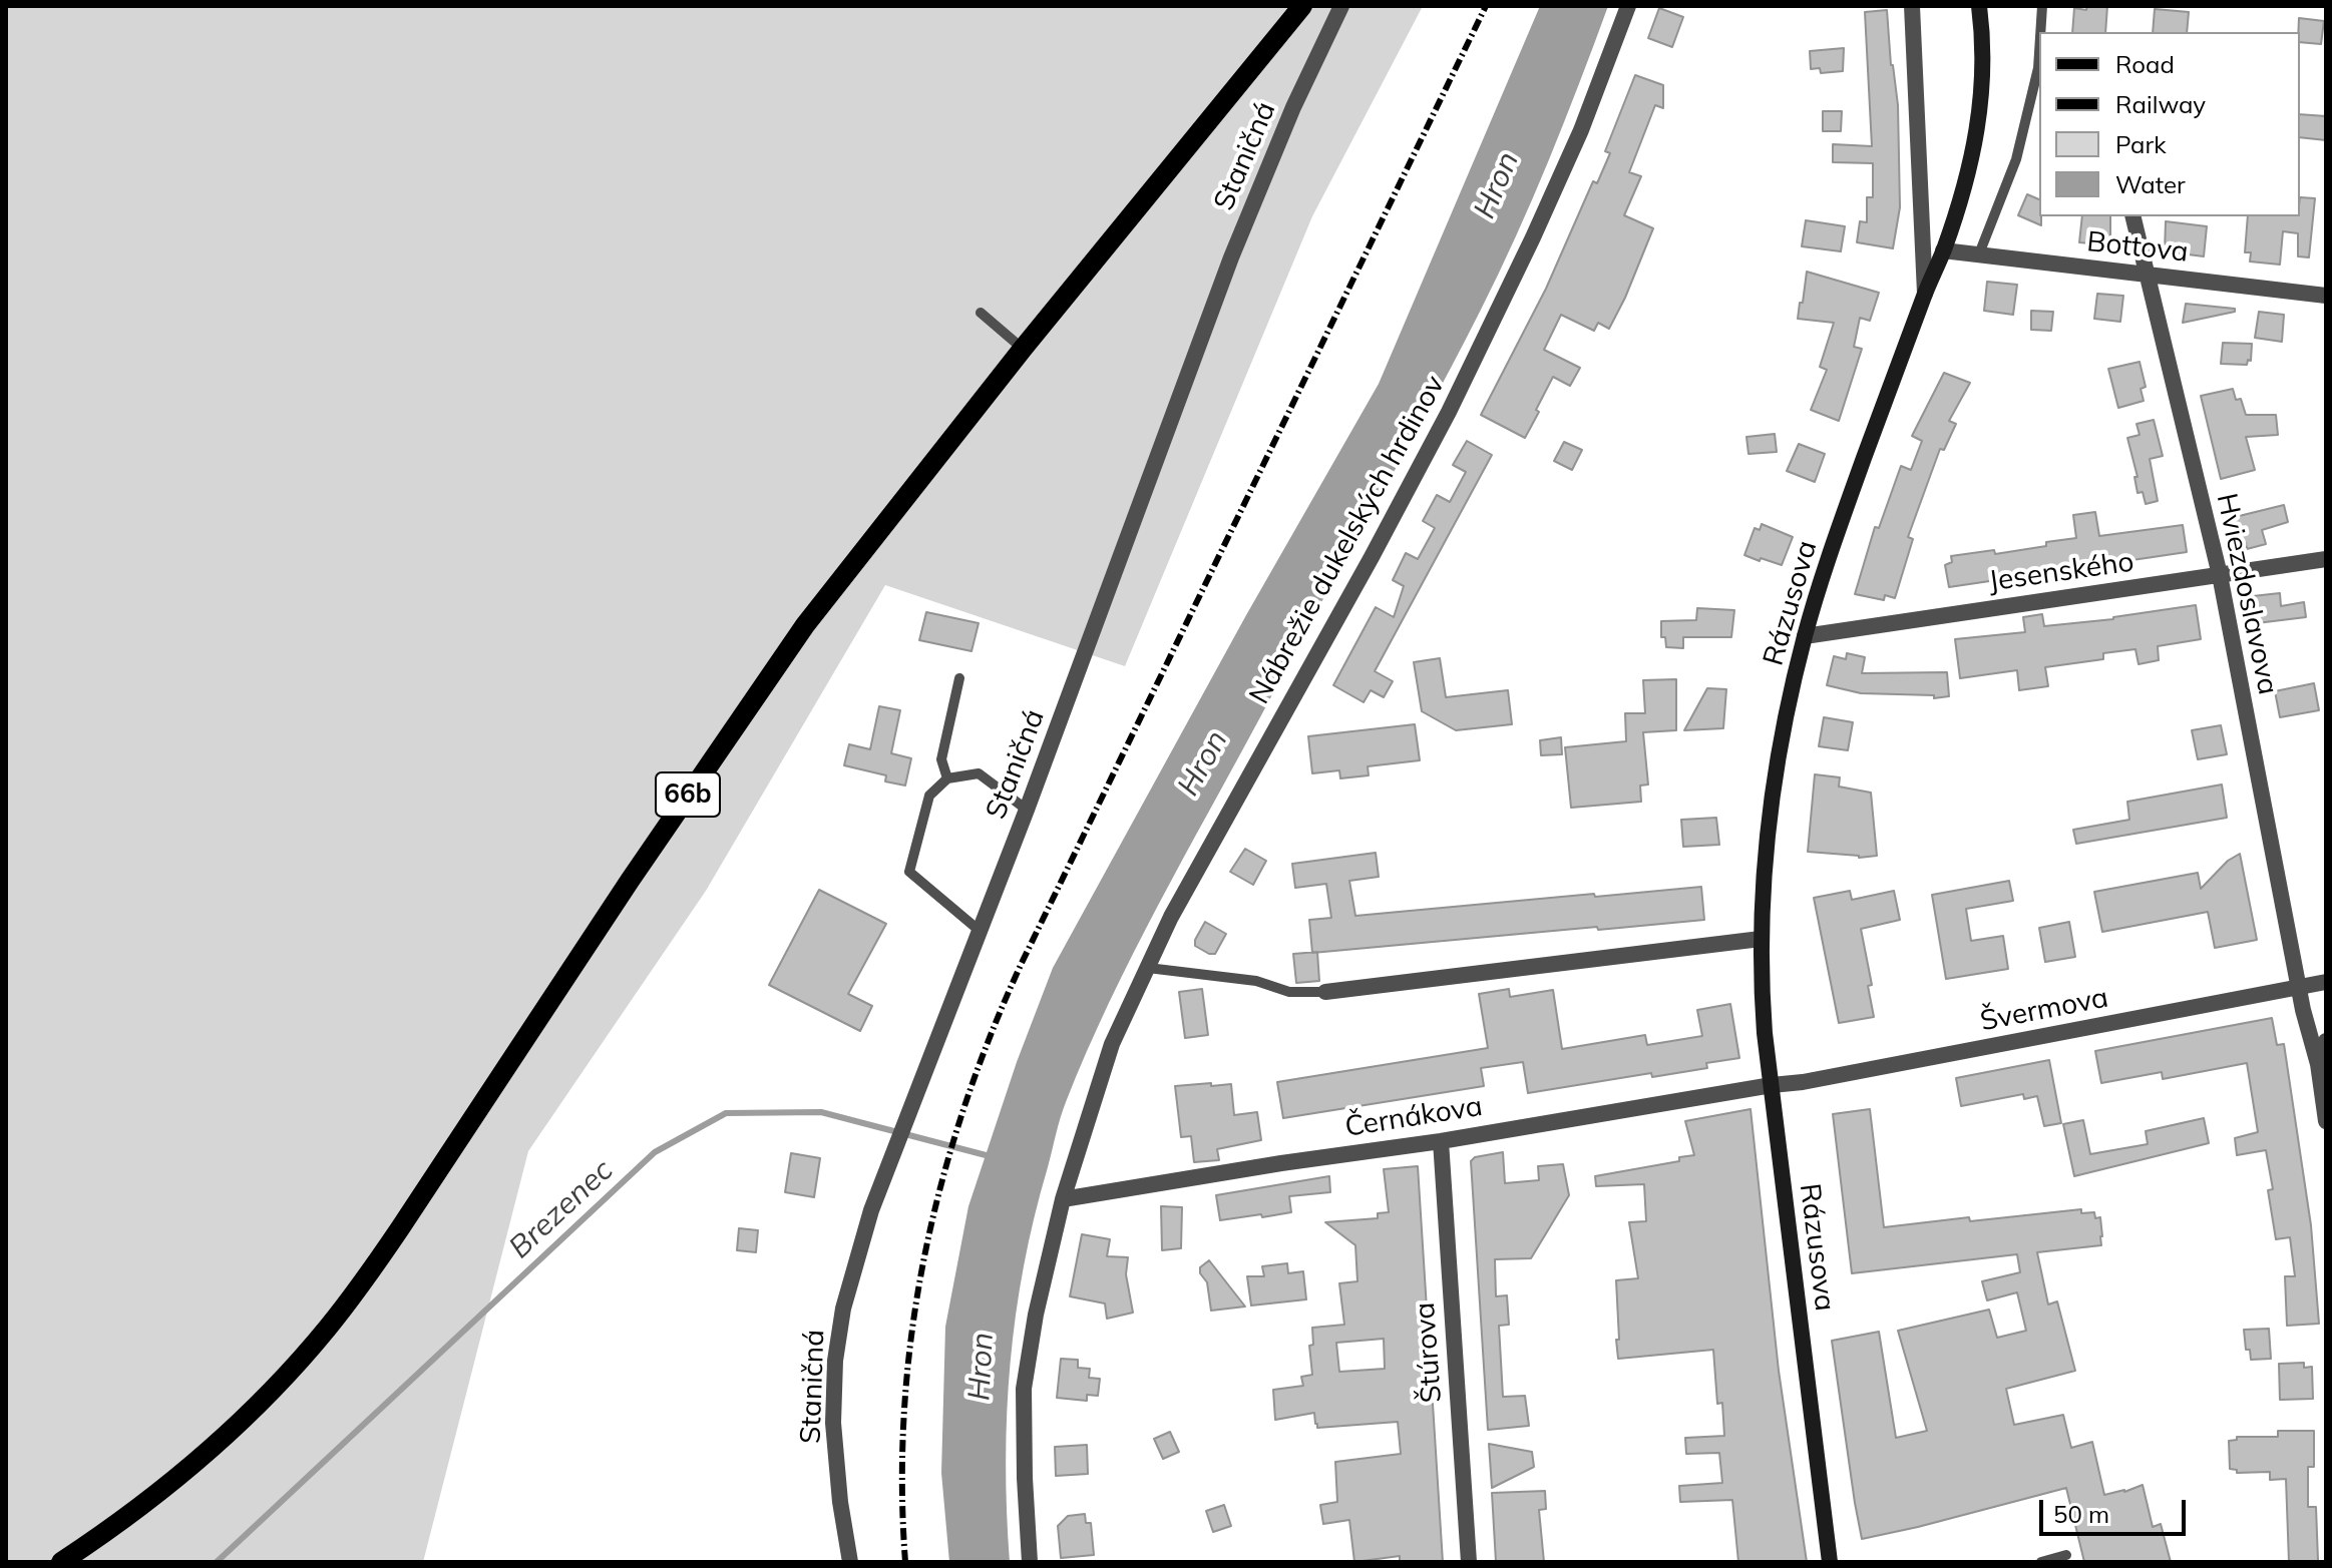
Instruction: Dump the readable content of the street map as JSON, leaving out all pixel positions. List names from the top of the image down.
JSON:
{
  "streets": {
    "main road": ["Rázusova", "66b"],
    "street": [
      "Staničná",
      "Bottova",
      "Nábrežie dukelských hrdinov",
      "Jesenského",
      "Hviezdoslavova",
      "Švermova",
      "Černákova",
      "Štúrova"
    ]
  },
  "crossings": [
    ["Bottova", "Hviezdoslavova"],
    ["Bottova", "Rázusova"],
    ["Nábrežie dukelských hrdinov", "Černákova"],
    ["Jesenského", "Hviezdoslavova"],
    ["Jesenského", "Rázusova"],
    ["Hviezdoslavova", "Švermova"],
    ["Rázusova", "Švermova"],
    ["Rázusova", "Černákova"],
    ["Švermova", "Černákova"],
    ["Černákova", "Štúrova"]
  ],
  "water": ["Hron", "Brezenec"],
  "legend": [
    "Road",
    "Railway",
    "Park",
    "Water"
  ],
  "scale_bar": "50 m"
}
